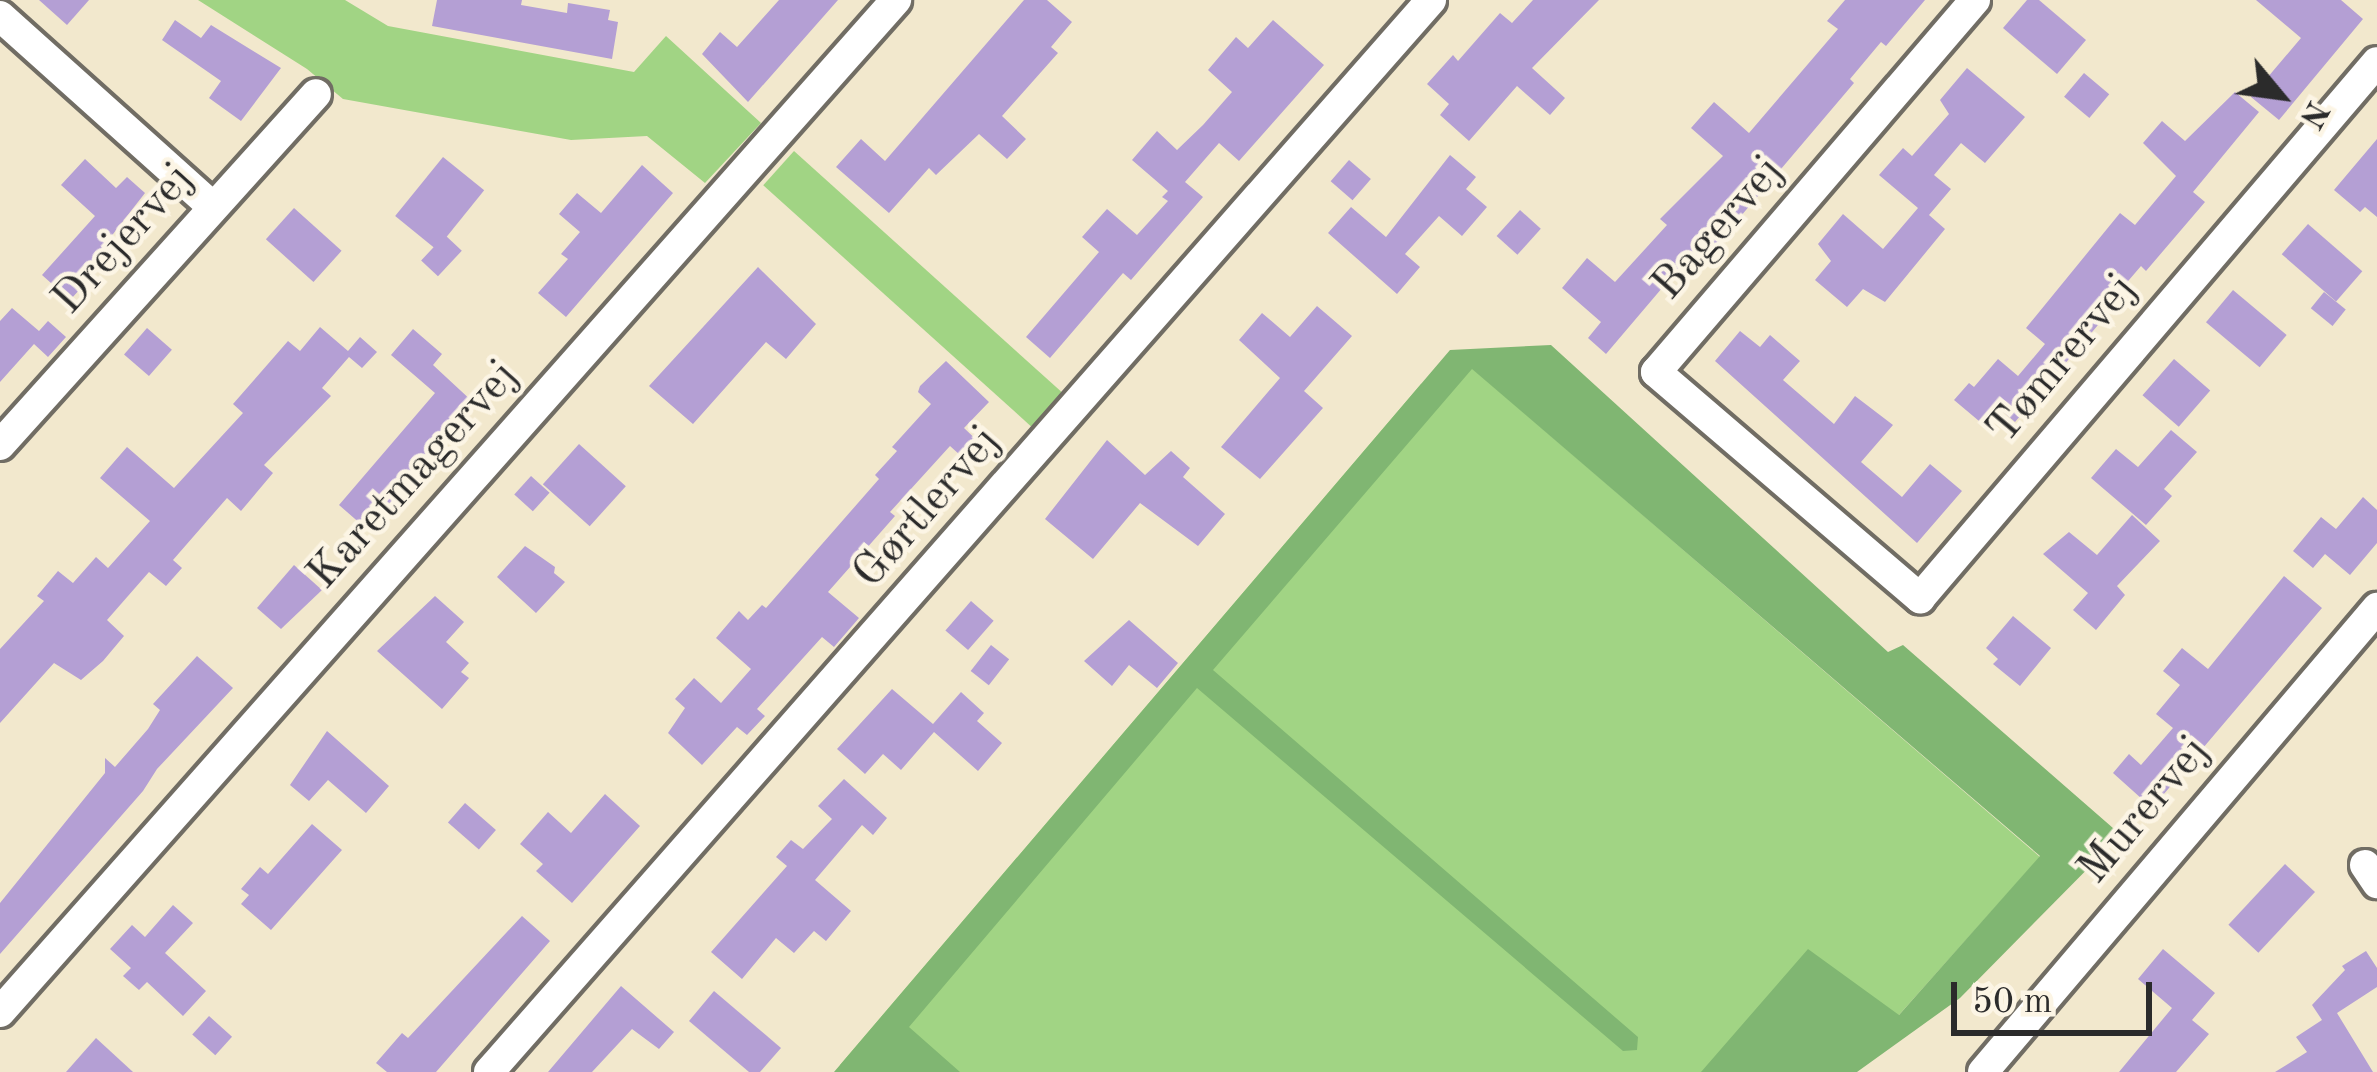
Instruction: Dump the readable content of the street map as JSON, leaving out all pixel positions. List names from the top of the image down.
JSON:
{
  "streets": {
    "street": [
      "Bagervej",
      "Drejervej",
      "Tømrervej",
      "Karetmagervej",
      "Gørtlervej",
      "Murervej"
    ]
  },
  "crossings": [
    ["Bagervej", "Tømrervej"]
  ],
  "scale_bar": "50 m",
  "north": "bottom right"
}
